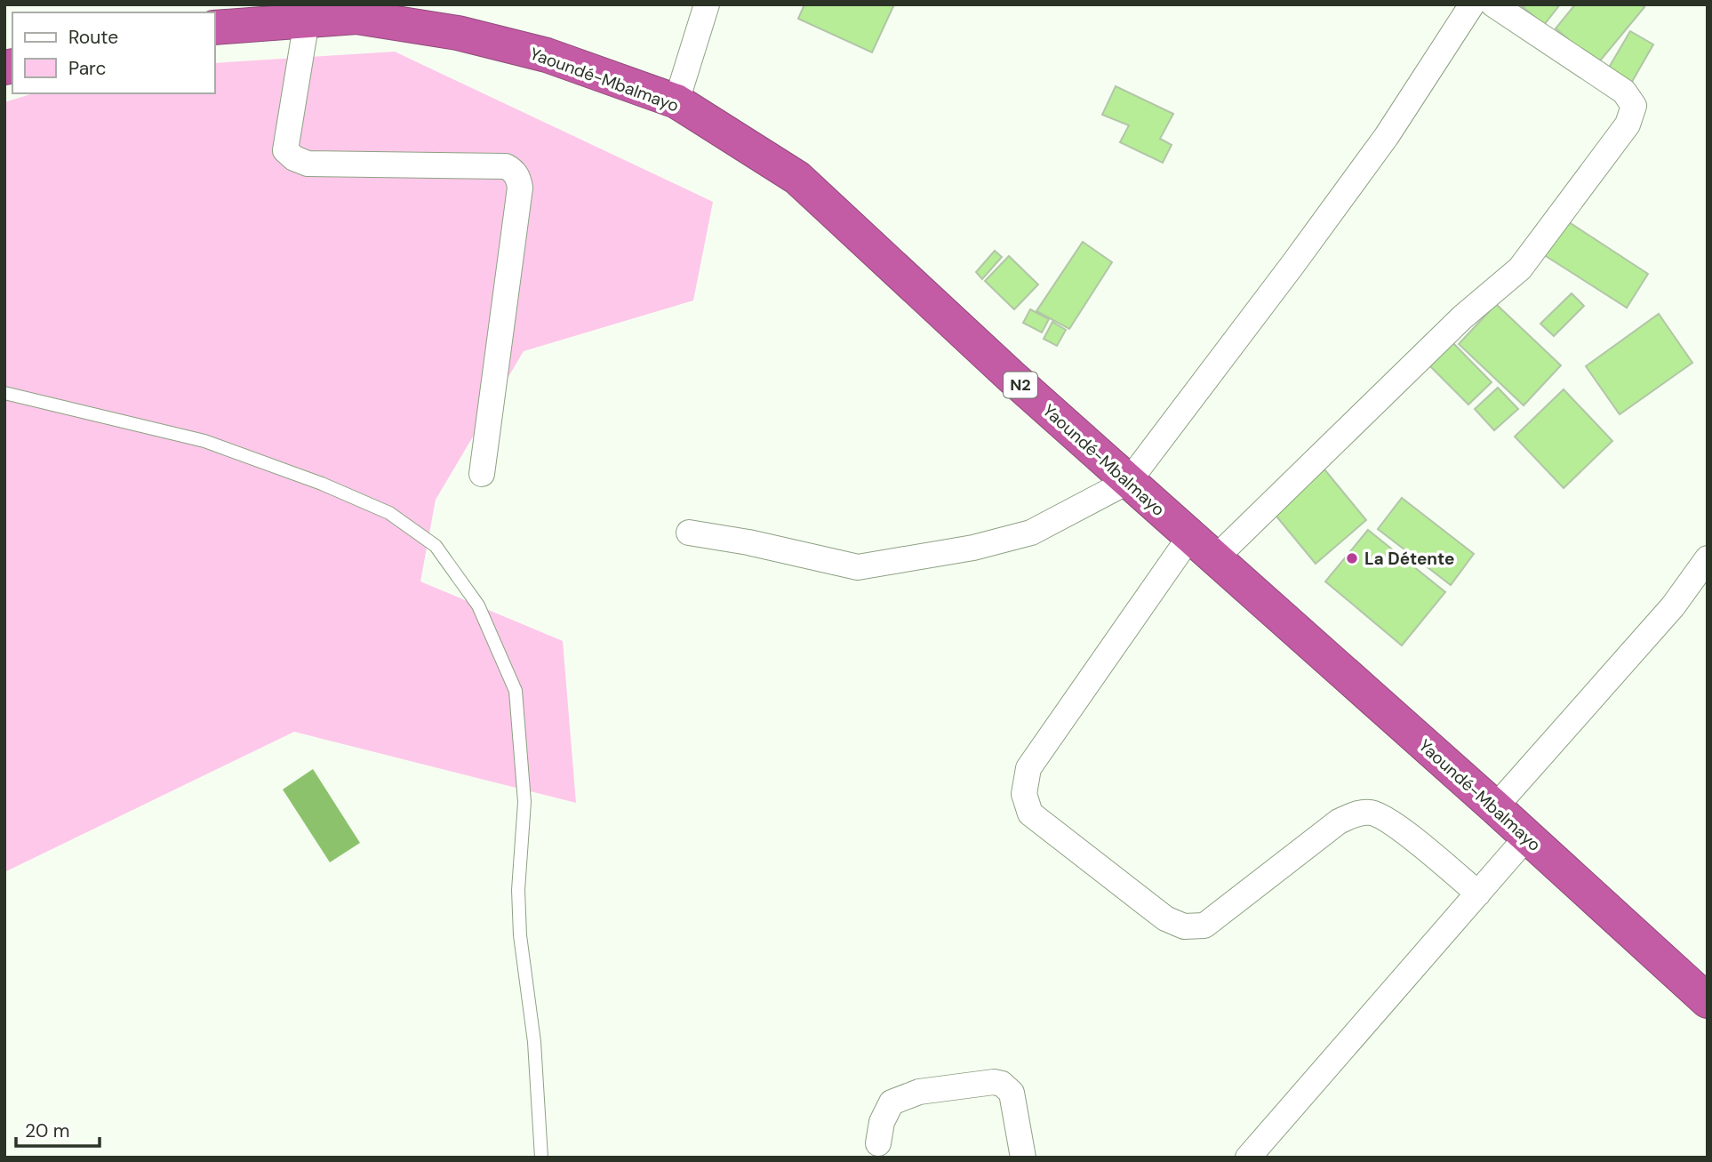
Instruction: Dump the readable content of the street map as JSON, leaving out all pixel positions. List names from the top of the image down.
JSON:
{
  "streets": {
    "highway": ["Yaoundé-Mbalmayo", "N2"]
  },
  "places": ["La Détente"],
  "legend": ["Route", "Parc"],
  "scale_bar": "20 m"
}
